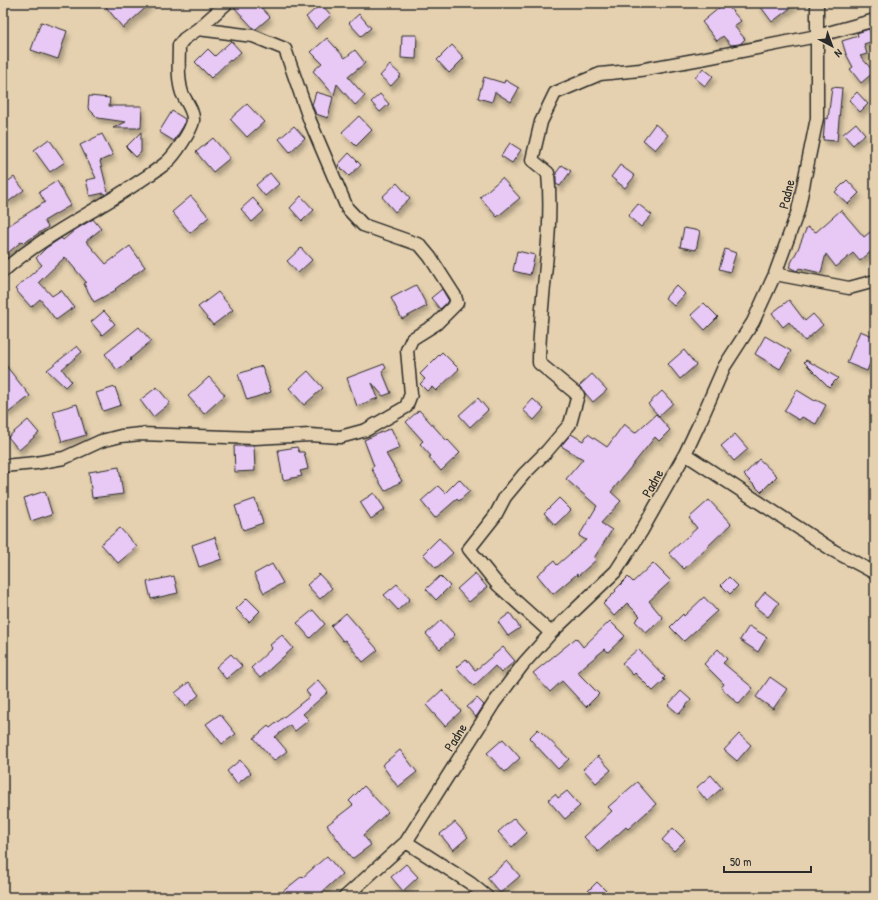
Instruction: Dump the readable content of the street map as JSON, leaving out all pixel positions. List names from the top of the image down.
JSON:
{
  "streets": {
    "street": ["Padne"]
  },
  "scale_bar": "50 m",
  "north": "bottom right"
}
